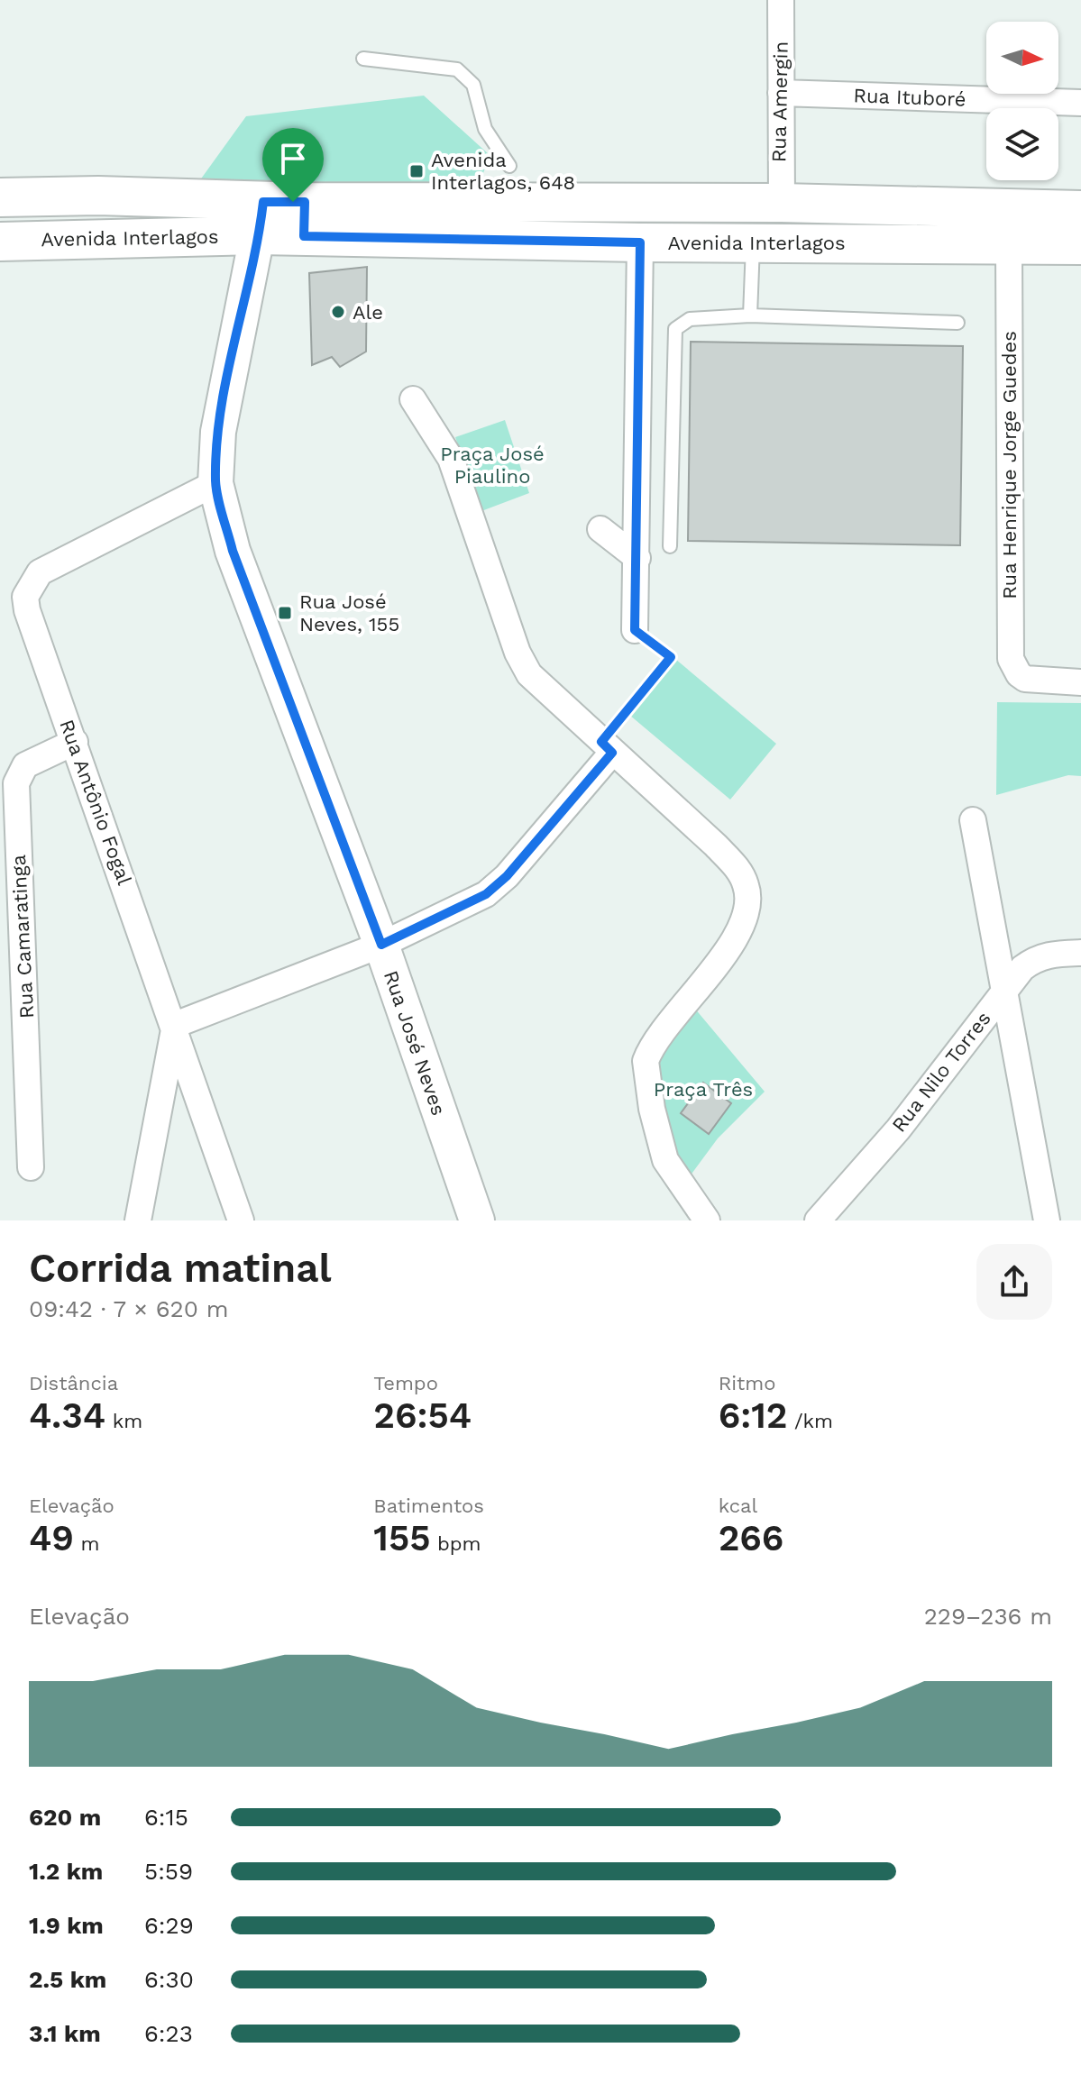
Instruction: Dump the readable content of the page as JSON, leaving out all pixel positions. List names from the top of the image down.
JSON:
{
  "streets": {
    "main road": ["Avenida Interlagos"],
    "street": [
      "Rua Ituboré",
      "Rua Amergin",
      "Rua Henrique Jorge Guedes",
      "Rua Antônio Fogal",
      "Rua Camaratinga",
      "Rua José Neves",
      "Rua Nilo Torres"
    ]
  },
  "crossings": [
    ["Rua Ituboré", "Rua Amergin"],
    ["Rua Amergin", "Avenida Interlagos"],
    ["Avenida Interlagos", "Rua Henrique Jorge Guedes"],
    ["Avenida Interlagos", "Rua José Neves"],
    ["Rua Antônio Fogal", "Rua Camaratinga"],
    ["Rua Antônio Fogal", "Rua José Neves"]
  ],
  "parks": ["Praça José Piaulino", "Praça Três"],
  "places": {
    "transit": ["Avenida Interlagos, 648", "Rua José Neves, 155"],
    "other": ["Ale"]
  },
  "north": "right",
  "page": {
    "heading": ["Corrida matinal", "09:42 · 7 × 620 m"],
    "stats": [
      ["Distância", "4.34 km"],
      ["Tempo", "26:54"],
      ["Ritmo", "6:12 /km"],
      ["Elevação", "49 m"],
      ["Batimentos", "155 bpm"],
      ["kcal", "266"]
    ],
    "chart": ["Elevação", "229–236 m"],
    "list": [
      {
        "name": "620 m",
        "note": "6:15"
      },
      {
        "name": "1.2 km",
        "note": "5:59"
      },
      {
        "name": "1.9 km",
        "note": "6:29"
      },
      {
        "name": "2.5 km",
        "note": "6:30"
      },
      {
        "name": "3.1 km",
        "note": "6:23"
      }
    ]
  }
}
